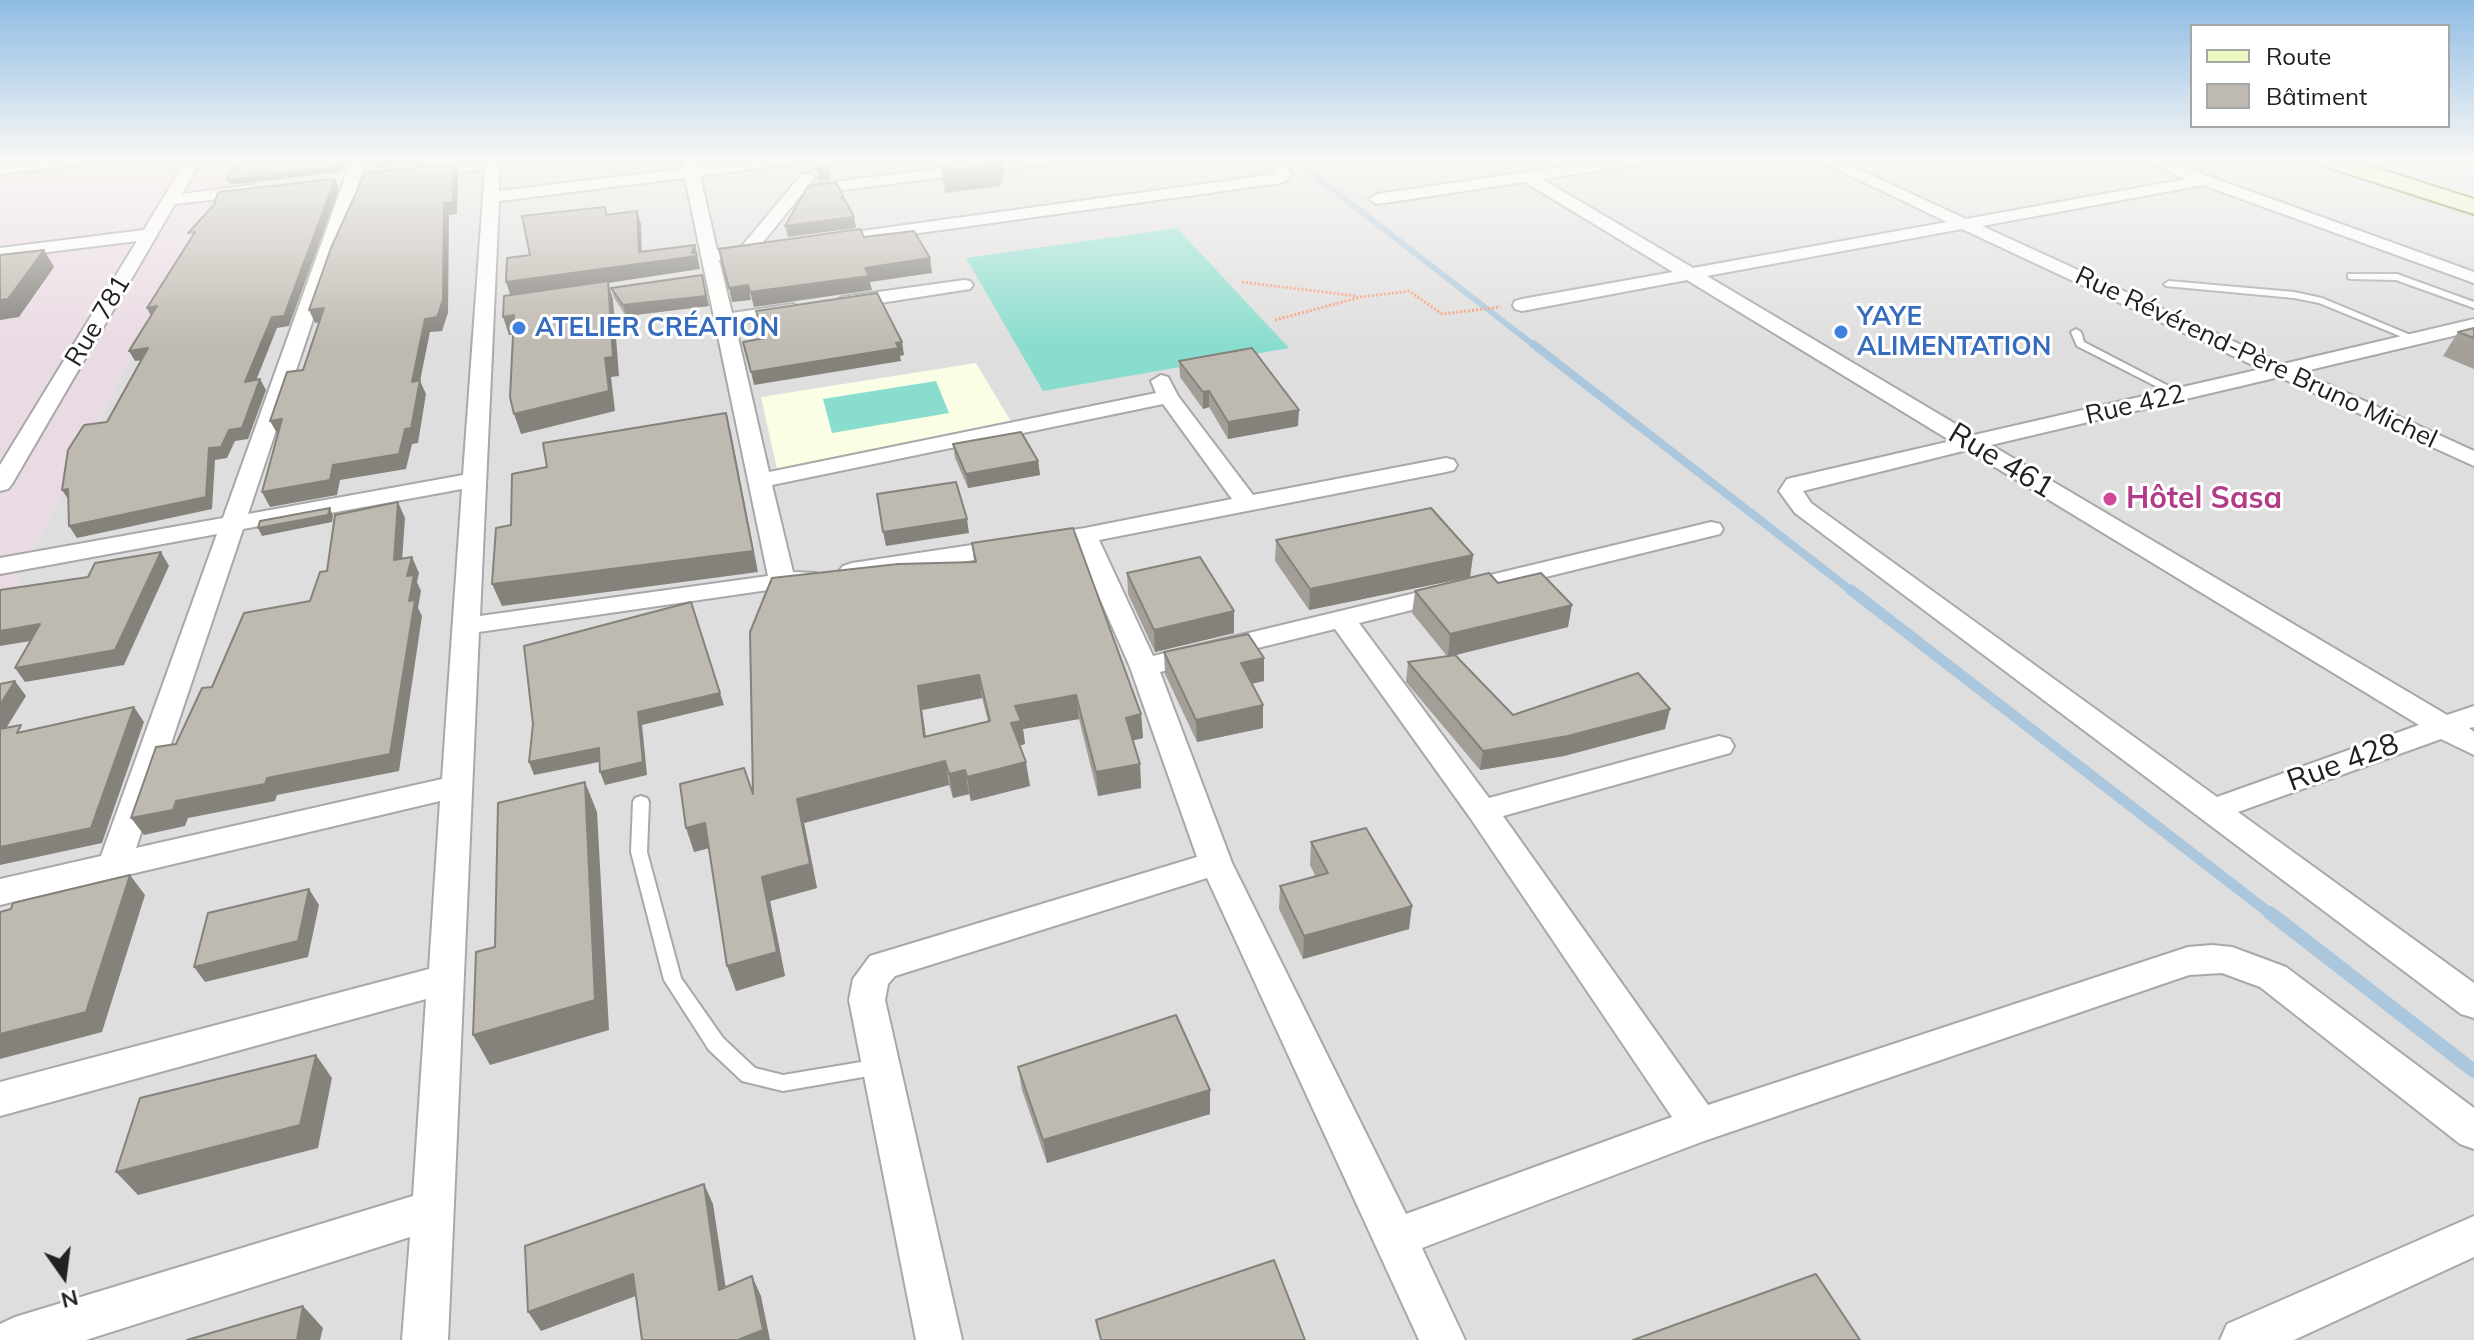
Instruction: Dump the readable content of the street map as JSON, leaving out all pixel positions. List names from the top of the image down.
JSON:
{
  "streets": {
    "street": [
      "Rue 781",
      "Rue Révérend-Père Bruno Michel",
      "Rue 422",
      "Rue 461",
      "Rue 428"
    ]
  },
  "crossings": [
    ["Rue Révérend-Père Bruno Michel", "Rue 422"],
    ["Rue 422", "Rue 461"],
    ["Rue 422", "Rue 428"],
    ["Rue 461", "Rue 428"]
  ],
  "places": ["ATELIER CRÉATION", "YAYE ALIMENTATION", "Hôtel Sasa"],
  "legend": ["Route", "Bâtiment"],
  "north": "bottom"
}
